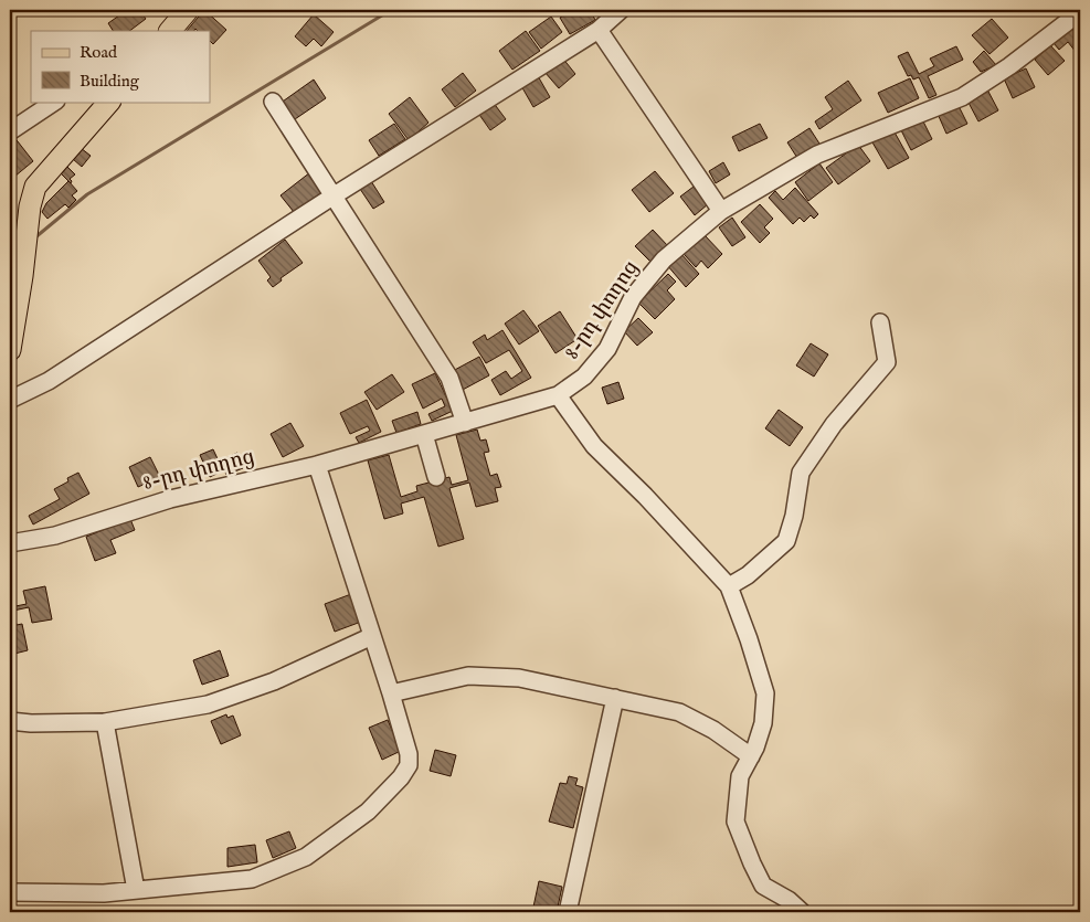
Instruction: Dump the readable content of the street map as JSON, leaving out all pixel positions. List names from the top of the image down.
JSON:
{
  "streets": {
    "street": ["8-րդ փողոց"]
  },
  "legend": ["Road", "Building"]
}
